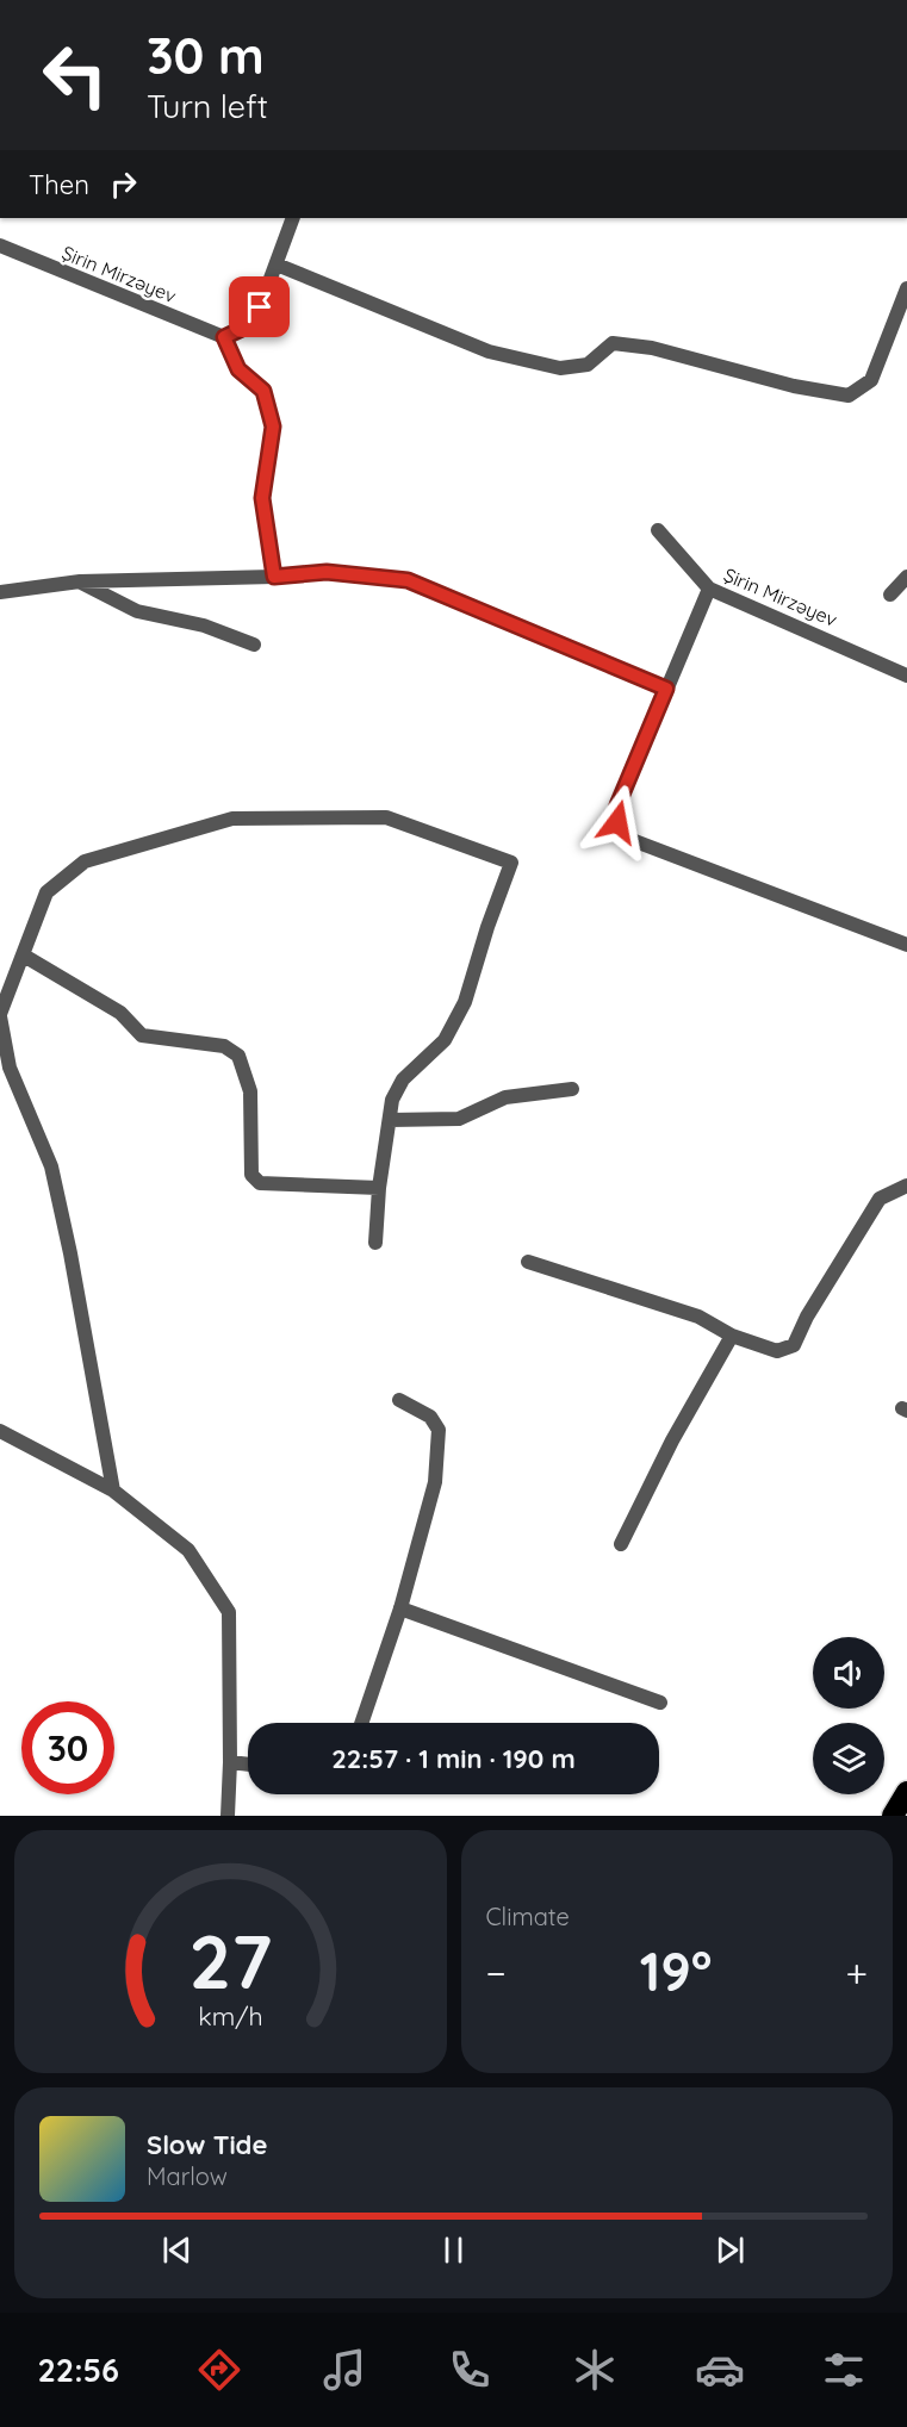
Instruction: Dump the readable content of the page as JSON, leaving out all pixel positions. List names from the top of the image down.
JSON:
{
  "streets": {
    "street": ["Şirin Mirzəyev"]
  },
  "page": {
    "turn": ["30 m", "Turn left"],
    "then": "Then",
    "limit": "30",
    "trip": "22:57 · 1 min · 190 m",
    "tile": "Climate",
    "heat": ["−", "19°", "+"],
    "song": ["Slow Tide", "Marlow"],
    "tabs": "22:56",
    "gauge": ["27", "km/h"]
  }
}
